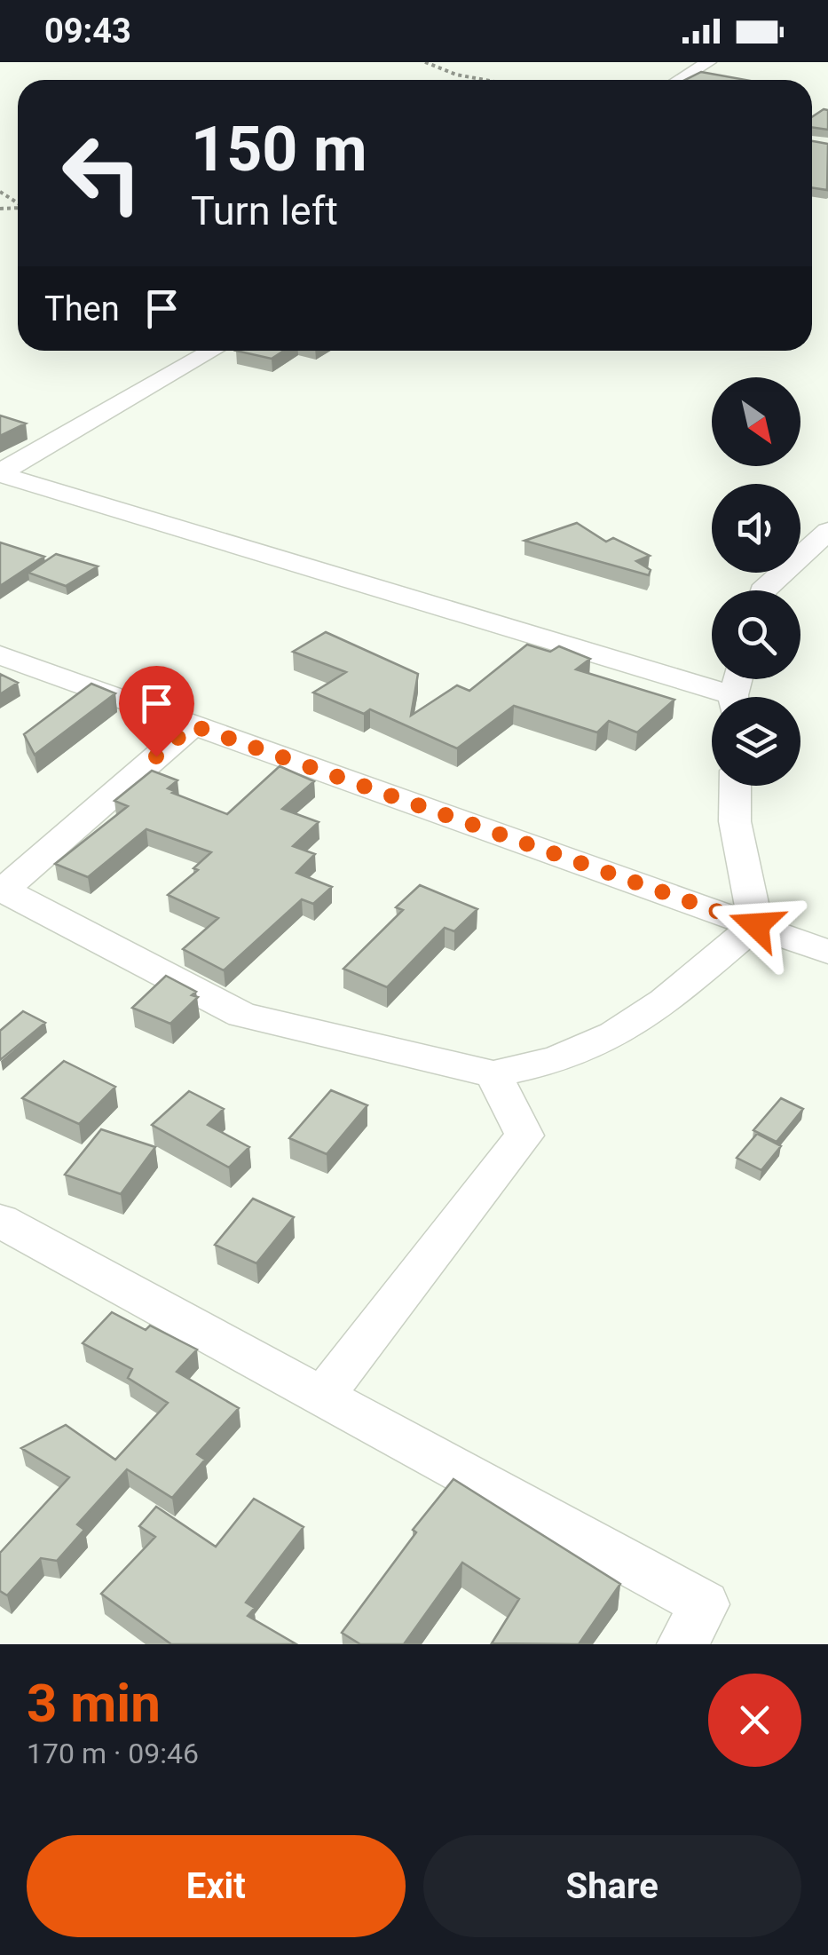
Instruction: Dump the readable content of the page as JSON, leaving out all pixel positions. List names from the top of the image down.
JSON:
{
  "north": "bottom right",
  "page": {
    "status": "09:43",
    "turn": ["150 m", "Turn left"],
    "then": "Then",
    "heading": ["3 min", "170 m · 09:46"],
    "buttons": ["Exit", "Share"]
  }
}
